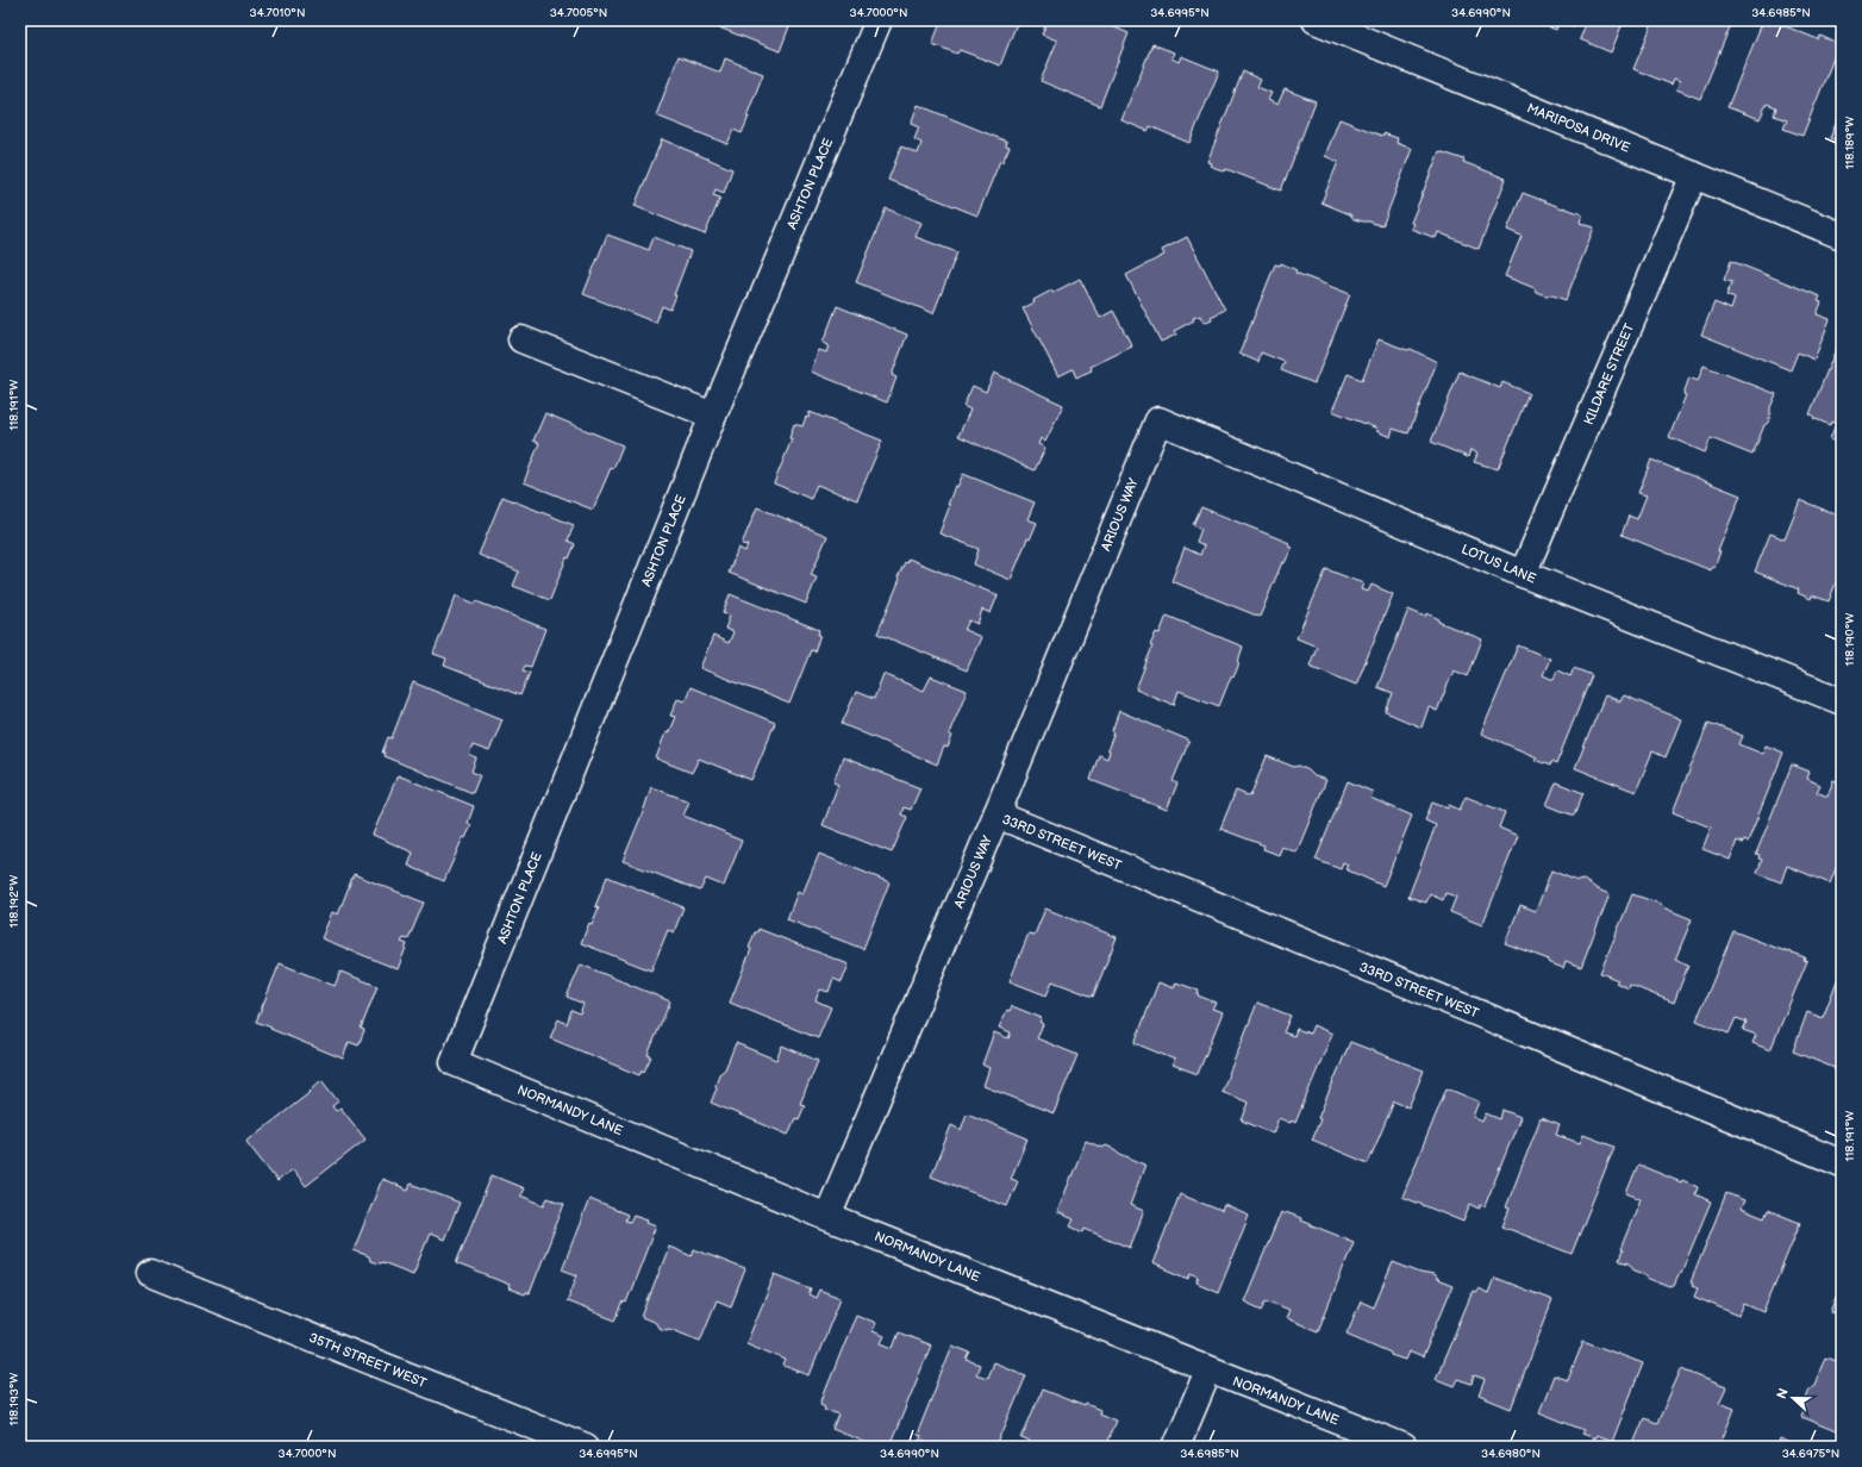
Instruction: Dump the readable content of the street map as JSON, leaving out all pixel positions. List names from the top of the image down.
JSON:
{
  "streets": {
    "street": [
      "MARIPOSA DRIVE",
      "ASHTON PLACE",
      "KILDARE STREET",
      "ARIOUS WAY",
      "LOTUS LANE",
      "33RD STREET WEST",
      "NORMANDY LANE",
      "35TH STREET WEST"
    ]
  },
  "crossings": [
    ["MARIPOSA DRIVE", "KILDARE STREET"],
    ["ASHTON PLACE", "NORMANDY LANE"],
    ["KILDARE STREET", "LOTUS LANE"],
    ["ARIOUS WAY", "LOTUS LANE"],
    ["ARIOUS WAY", "33RD STREET WEST"],
    ["ARIOUS WAY", "NORMANDY LANE"]
  ],
  "north": "left",
  "coordinates": [
    "34.7010°N",
    "34.7005°N",
    "34.7000°N",
    "34.6995°N",
    "34.6990°N",
    "34.6985°N",
    "118.189°W",
    "118.191°W",
    "118.190°W",
    "118.192°W",
    "118.193°W",
    "34.6980°N",
    "34.6975°N"
  ]
}
